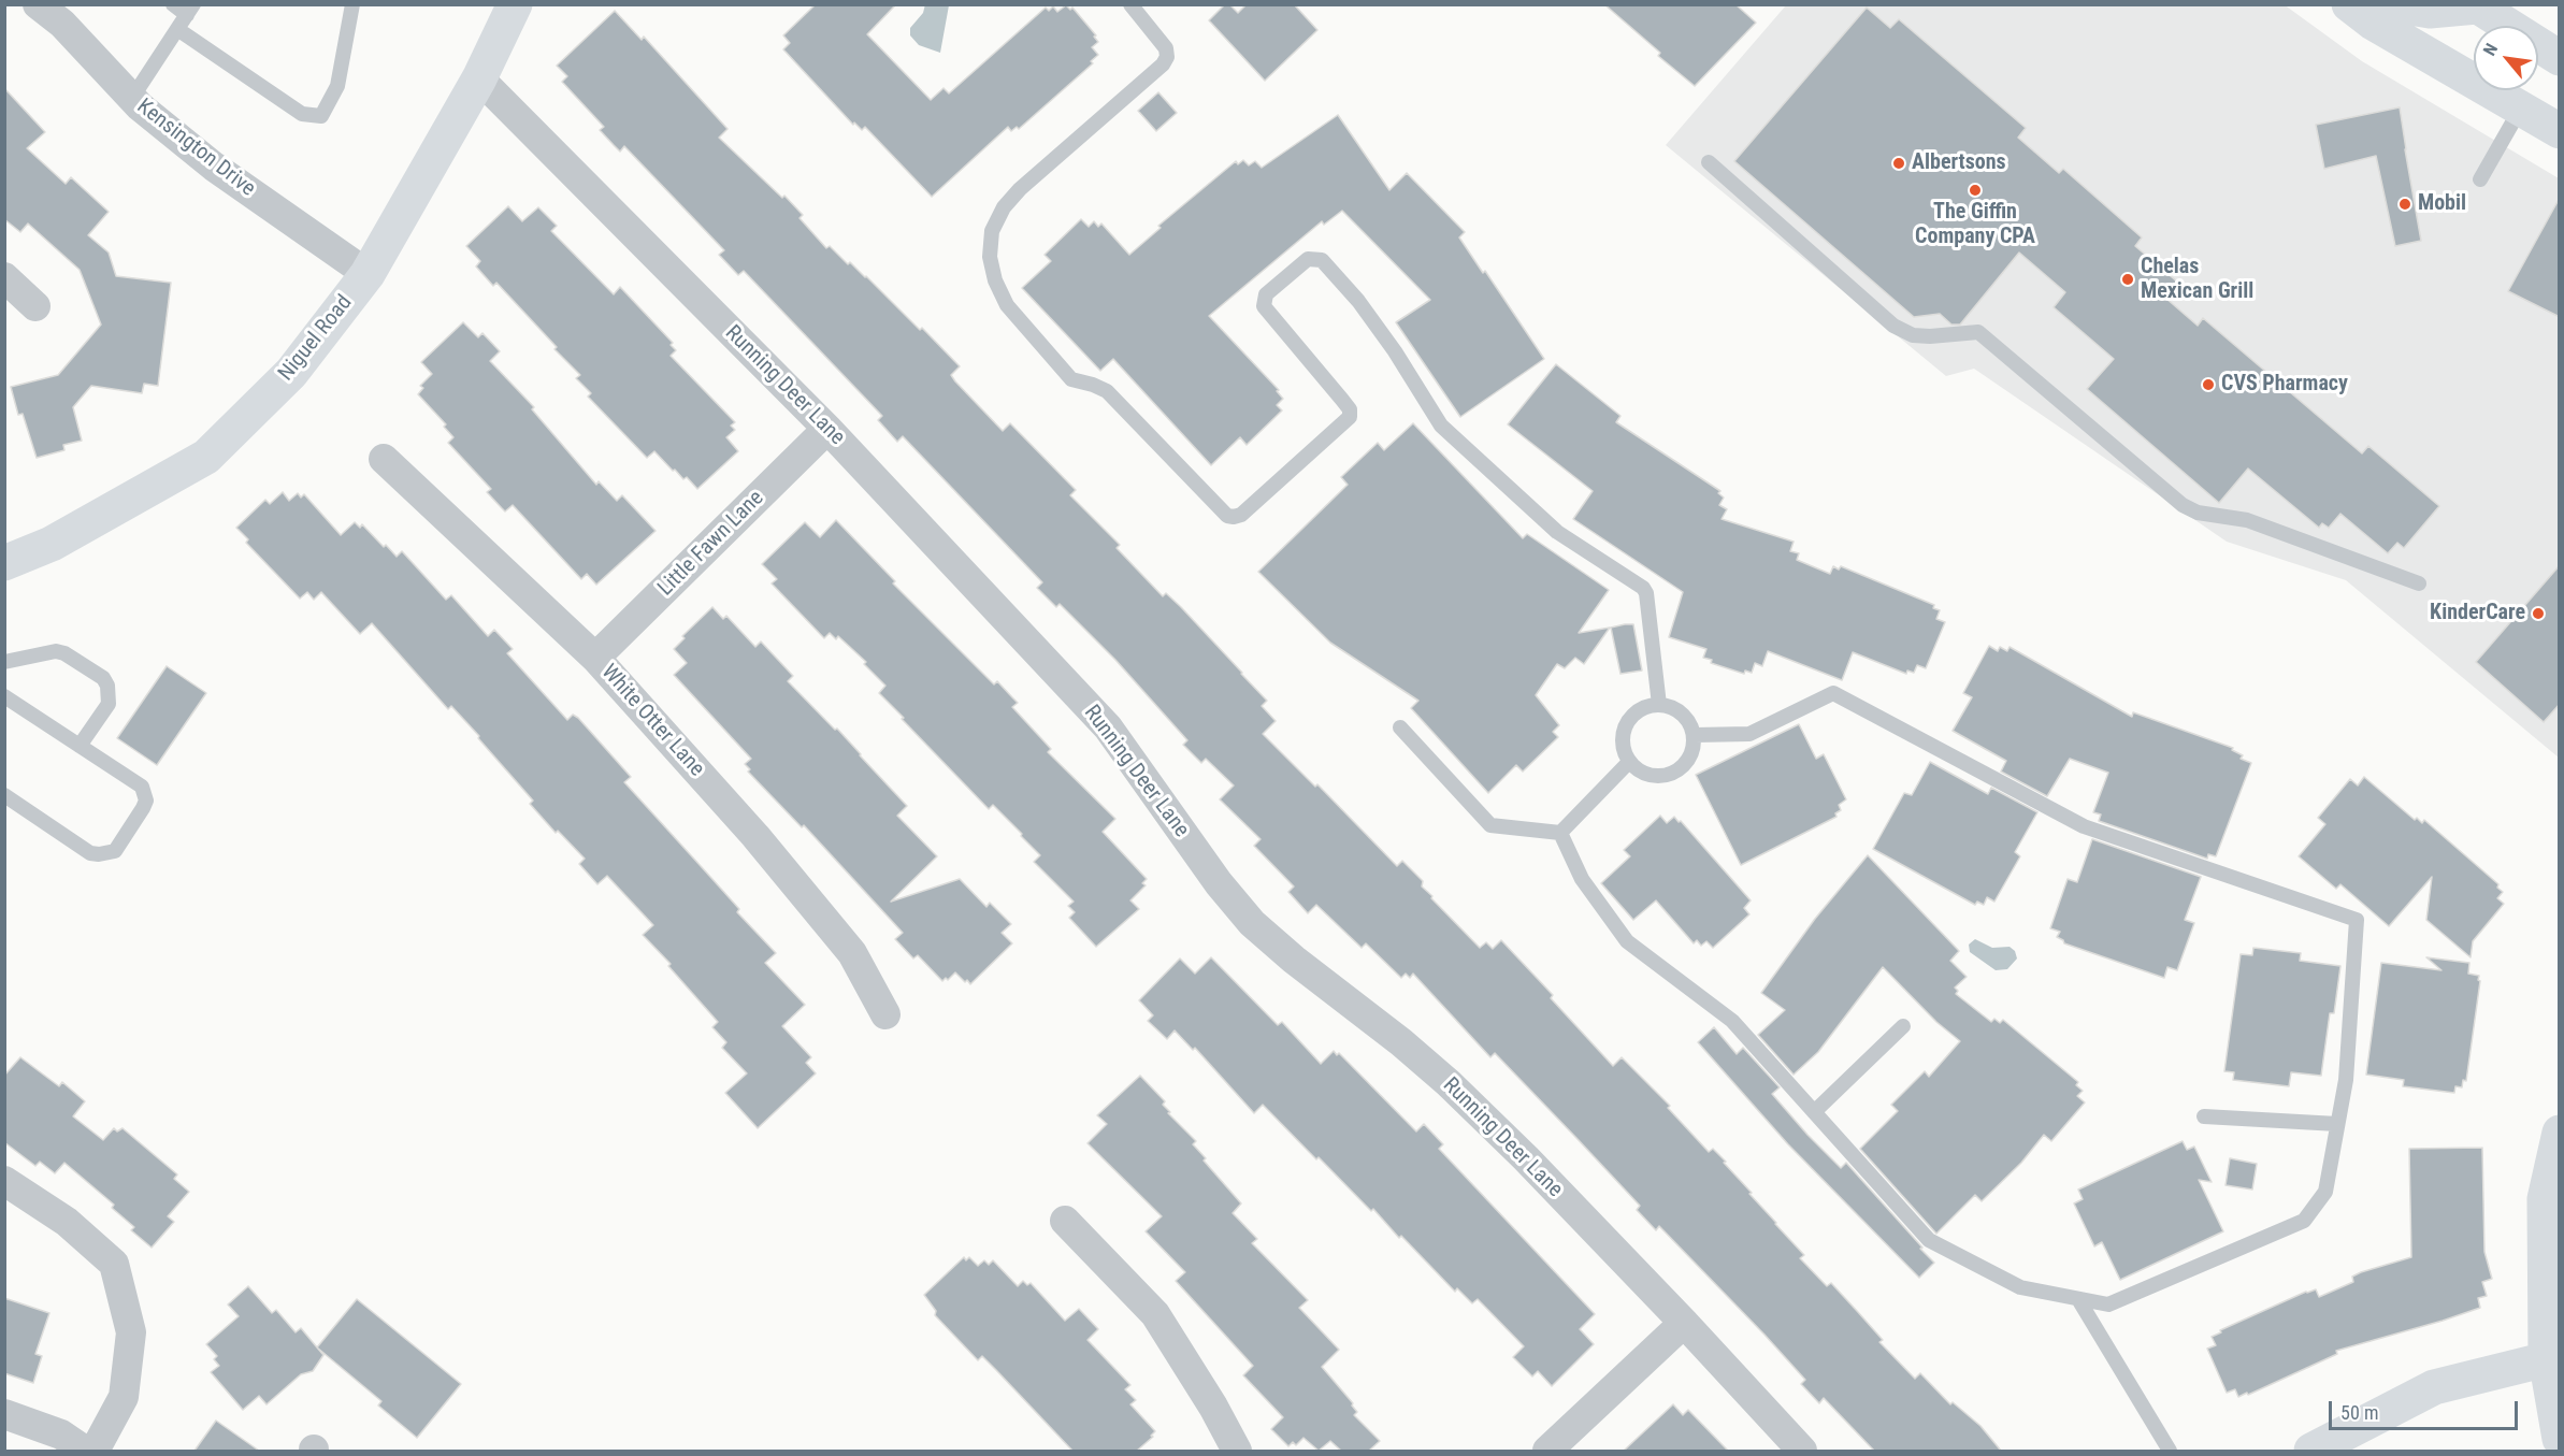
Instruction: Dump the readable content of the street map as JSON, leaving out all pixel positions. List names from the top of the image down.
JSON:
{
  "streets": {
    "main road": ["Niguel Road"],
    "street": [
      "Kensington Drive",
      "Running Deer Lane",
      "Little Fawn Lane",
      "White Otter Lane"
    ]
  },
  "crossings": [
    ["Kensington Drive", "Niguel Road"],
    ["Niguel Road", "Running Deer Lane"],
    ["Running Deer Lane", "Little Fawn Lane"],
    ["Little Fawn Lane", "White Otter Lane"]
  ],
  "places": [
    "Albertsons",
    "The Giffin Company CPA",
    "Mobil",
    "Chelas Mexican Grill",
    "CVS Pharmacy",
    "KinderCare"
  ],
  "scale_bar": "50 m",
  "north": "top left"
}
